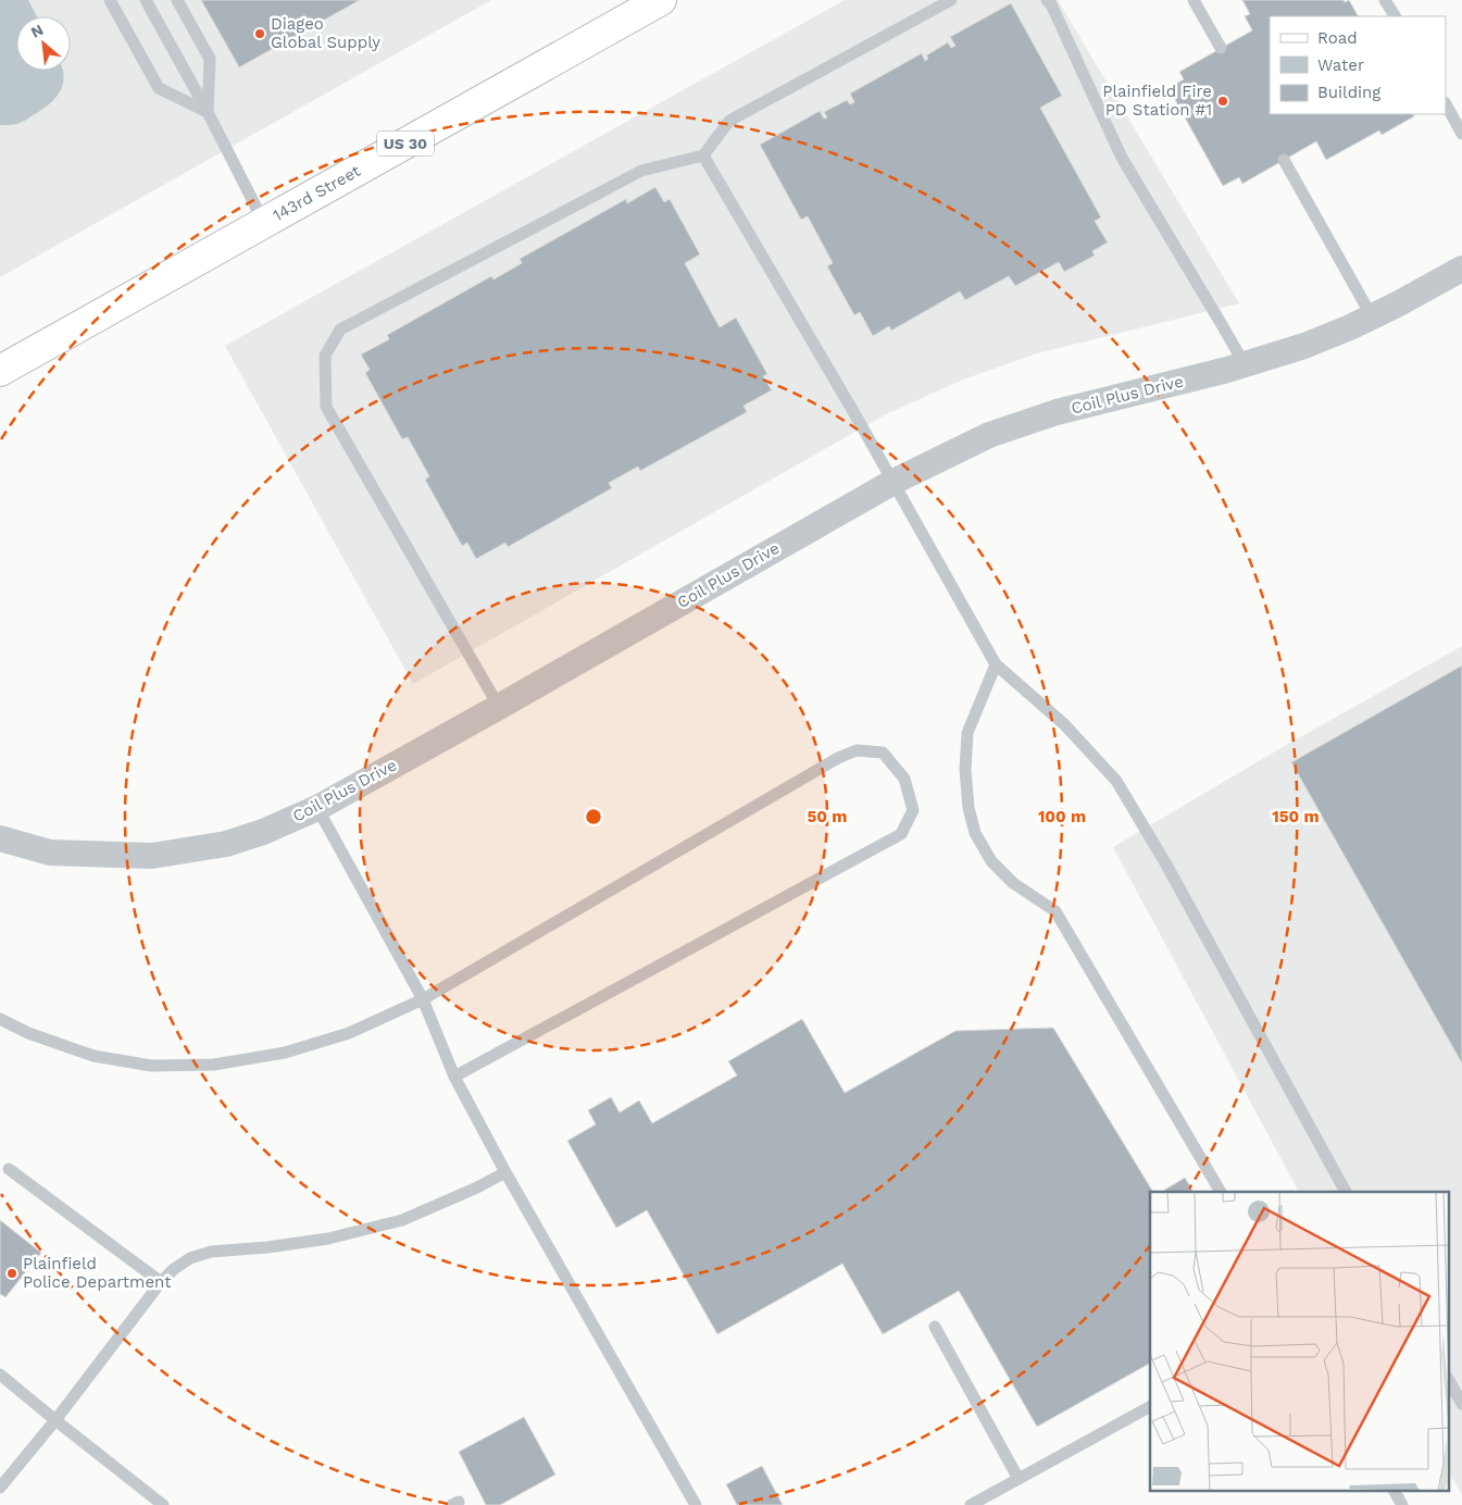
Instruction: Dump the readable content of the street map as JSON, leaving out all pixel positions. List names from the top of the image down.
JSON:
{
  "streets": {
    "main road": ["US 30", "143rd Street"],
    "street": ["Coil Plus Drive"]
  },
  "places": ["Diageo Global Supply", "Plainfield Fire PD Station #1", "Plainfield Police Department"],
  "legend": ["Road", "Water", "Building"],
  "north": "top left",
  "rings": ["50 m", "100 m", "150 m"]
}
